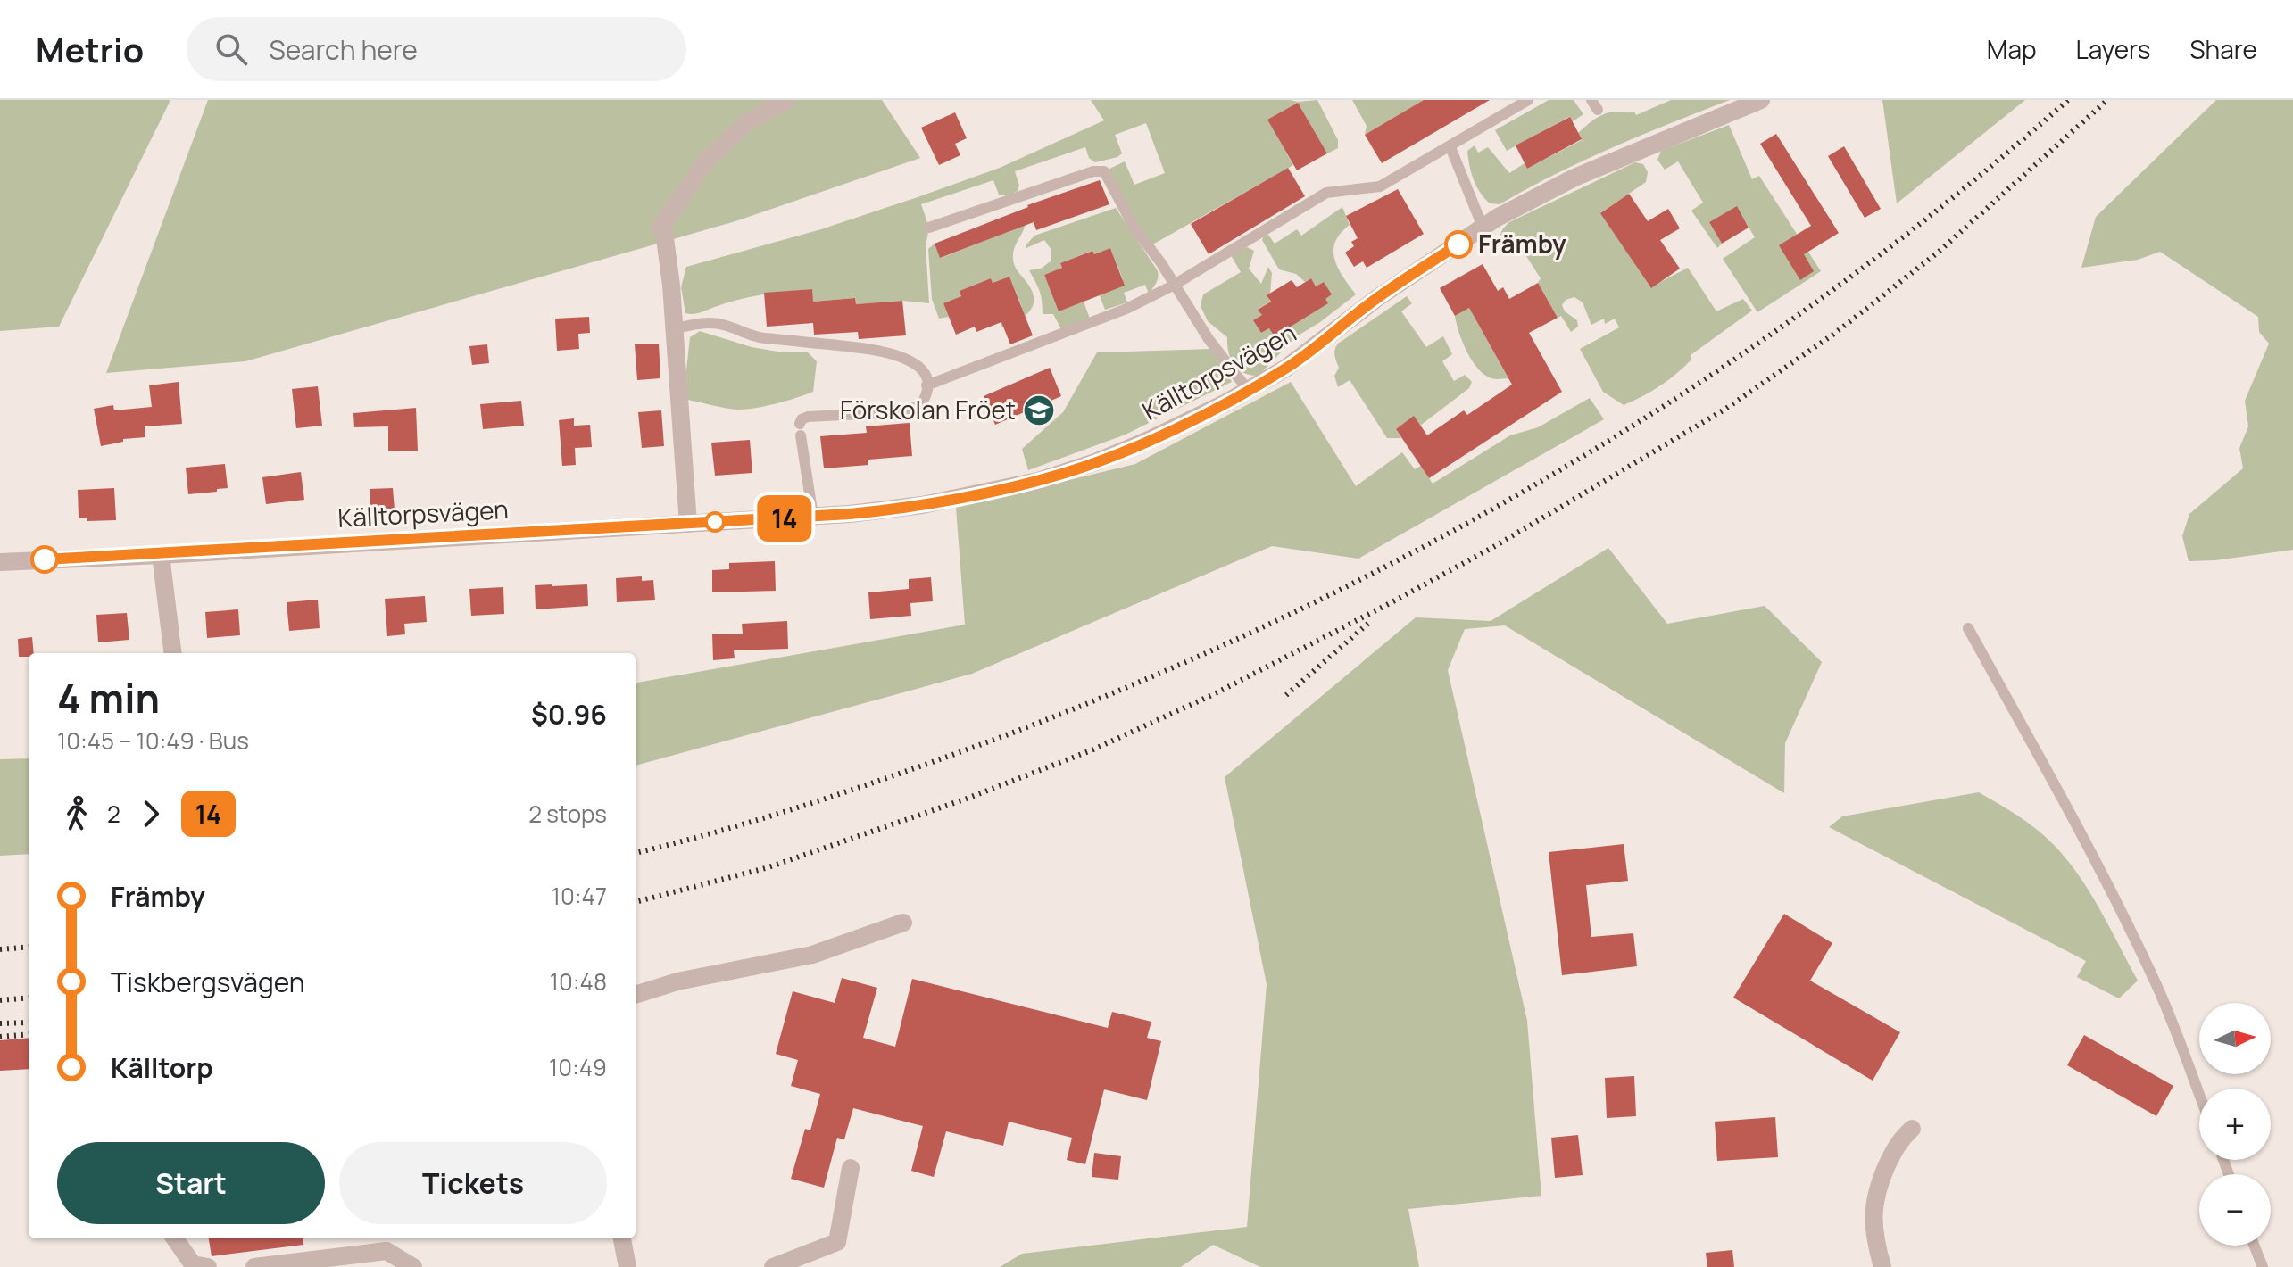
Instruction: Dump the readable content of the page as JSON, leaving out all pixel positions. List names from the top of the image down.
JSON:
{
  "streets": {
    "street": ["Källtorpsvägen"]
  },
  "places": {
    "other": ["Främby"],
    "school or university": ["Förskolan Fröet"]
  },
  "lines": ["bus line 14"],
  "north": "right",
  "page": {
    "header": "Metrio",
    "search": "Search here",
    "nav": ["Map", "Layers", "Share"],
    "on_map": "14",
    "heading": ["4 min", "10:45 – 10:49 · Bus", "$0.96"],
    "legs": ["2", "14", "2 stops"],
    "list": [
      {
        "name": "Främby",
        "value": "10:47"
      },
      {
        "name": "Tiskbergsvägen",
        "value": "10:48"
      },
      {
        "name": "Källtorp",
        "value": "10:49"
      }
    ],
    "map_buttons": ["+", "−"],
    "buttons": ["Start", "Tickets"]
  }
}
